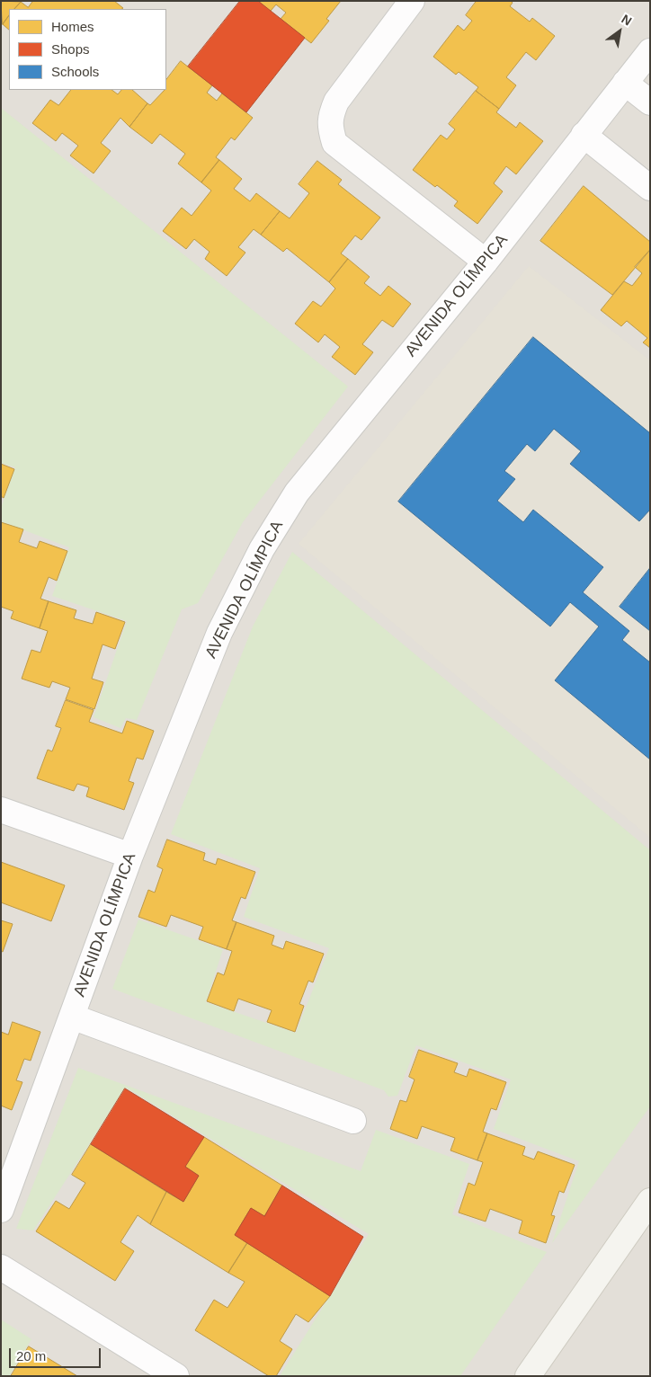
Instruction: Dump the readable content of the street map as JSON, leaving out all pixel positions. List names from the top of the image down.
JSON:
{
  "streets": {
    "street": ["AVENIDA OLÍMPICA"]
  },
  "legend": ["Homes", "Shops", "Schools"],
  "scale_bar": "20 m",
  "north": "top right"
}
